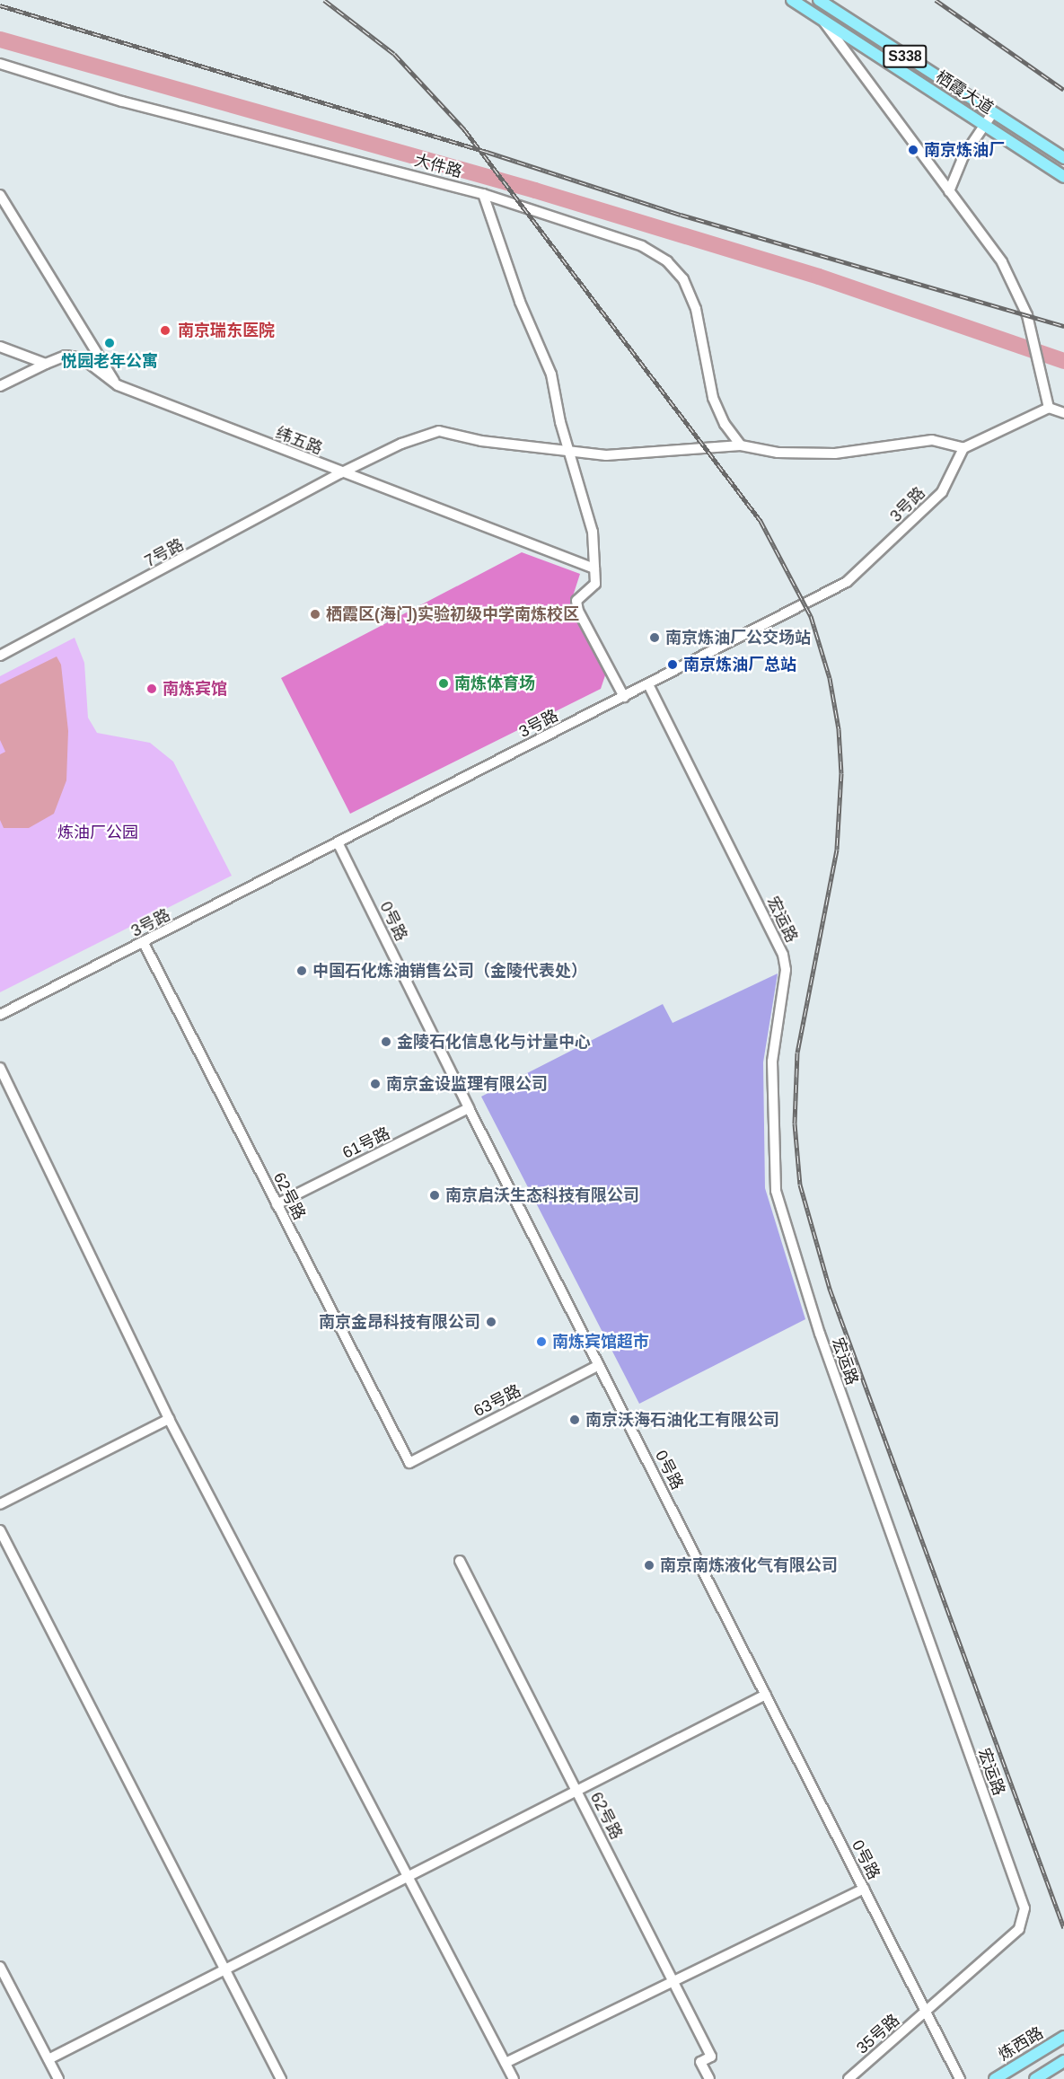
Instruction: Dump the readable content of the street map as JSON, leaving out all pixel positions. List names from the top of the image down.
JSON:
{
  "streets": {
    "main road": ["S338", "栖霞大道", "炼西路"],
    "street": [
      "大件路",
      "纬五路",
      "3号路",
      "7号路",
      "宏运路",
      "0号路",
      "61号路",
      "62号路",
      "63号路",
      "35号路"
    ]
  },
  "crossings": [
    ["大件路", "7号路"],
    ["纬五路", "7号路"],
    ["3号路", "7号路"],
    ["3号路", "宏运路"],
    ["3号路", "0号路"],
    ["3号路", "62号路"],
    ["宏运路", "0号路"],
    ["宏运路", "35号路"],
    ["0号路", "61号路"],
    ["0号路", "63号路"],
    ["0号路", "35号路"],
    ["61号路", "62号路"],
    ["62号路", "63号路"]
  ],
  "parks": ["炼油厂公园"],
  "places": [
    "南京炼油厂",
    "南京瑞东医院",
    "悦园老年公寓",
    "栖霞区(海门)实验初级中学南炼校区",
    "南京炼油厂公交场站",
    "南京炼油厂总站",
    "南炼体育场",
    "南炼宾馆",
    "中国石化炼油销售公司（金陵代表处）",
    "金陵石化信息化与计量中心",
    "南京金设监理有限公司",
    "南京启沃生态科技有限公司",
    "南京金昂科技有限公司",
    "南炼宾馆超市",
    "南京沃海石油化工有限公司",
    "南京南炼液化气有限公司"
  ]
}
